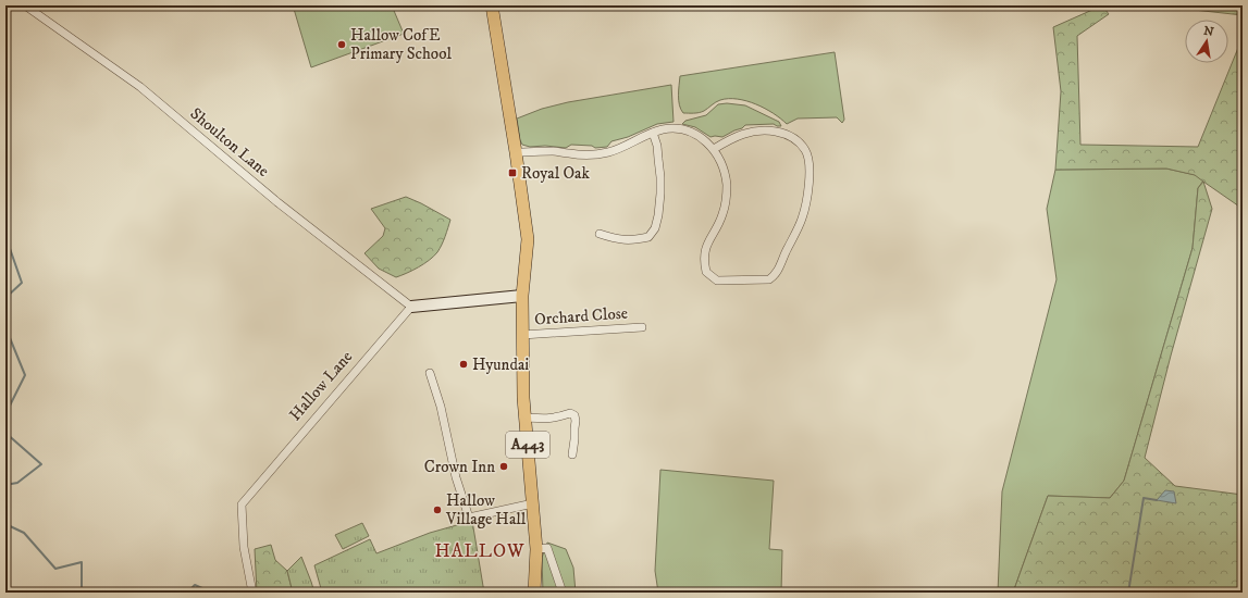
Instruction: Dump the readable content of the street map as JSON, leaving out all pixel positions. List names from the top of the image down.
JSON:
{
  "streets": {
    "main road": ["A443"],
    "street": ["Shoulton Lane", "Orchard Close", "Hallow Lane"]
  },
  "crossings": [
    ["Shoulton Lane", "Hallow Lane"],
    ["Orchard Close", "A443"]
  ],
  "districts": ["HALLOW"],
  "places": {
    "other": [
      "Hallow CofE Primary School",
      "Hyundai",
      "Crown Inn",
      "Hallow Village Hall"
    ],
    "transit": ["Royal Oak"]
  },
  "north": "top"
}
